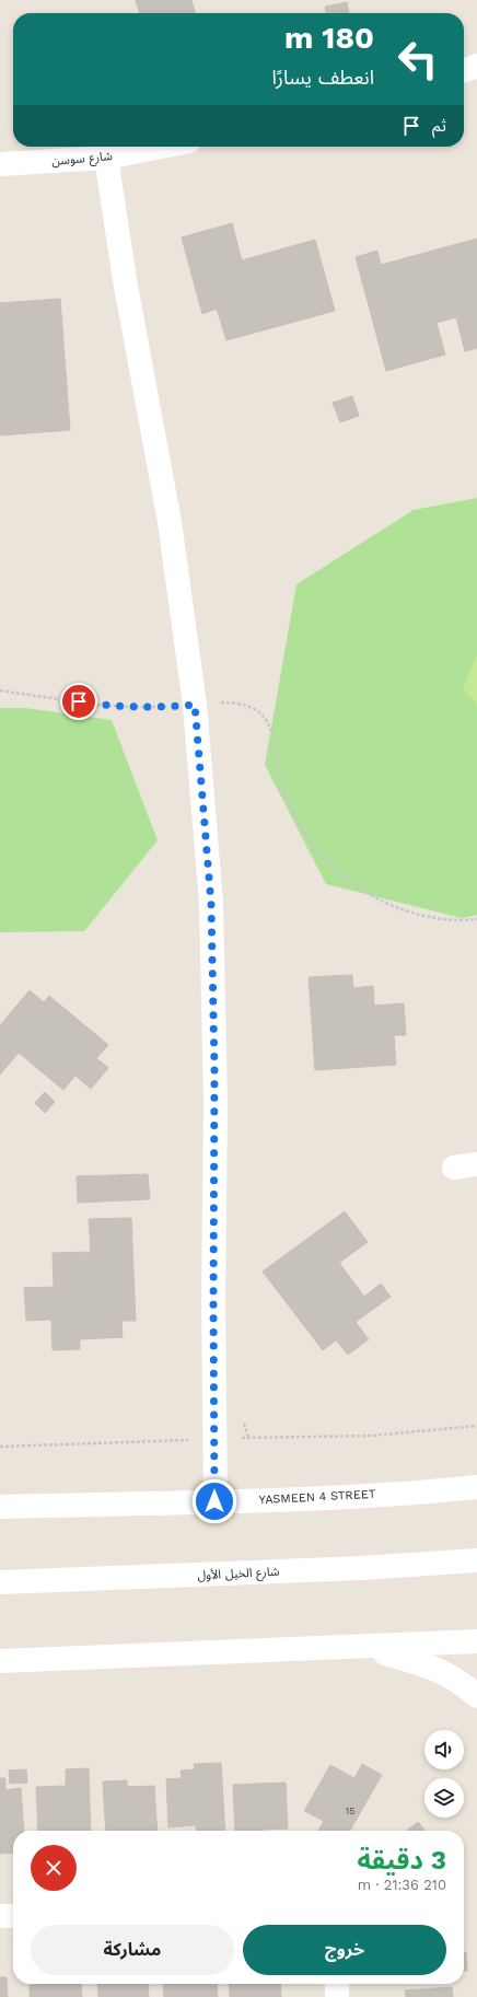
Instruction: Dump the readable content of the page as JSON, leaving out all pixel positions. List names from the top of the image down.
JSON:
{
  "streets": {
    "street": ["شارع سوسن", "YASMEEN 4 STREET", "شارع الخيل الأول"]
  },
  "house_numbers": ["15"],
  "page": {
    "turn": ["180 m", "انعطف يسارًا"],
    "then": "ثم",
    "heading": ["3 دقيقة", "210 m · 21:36"],
    "buttons": ["خروج", "مشاركة"]
  }
}
